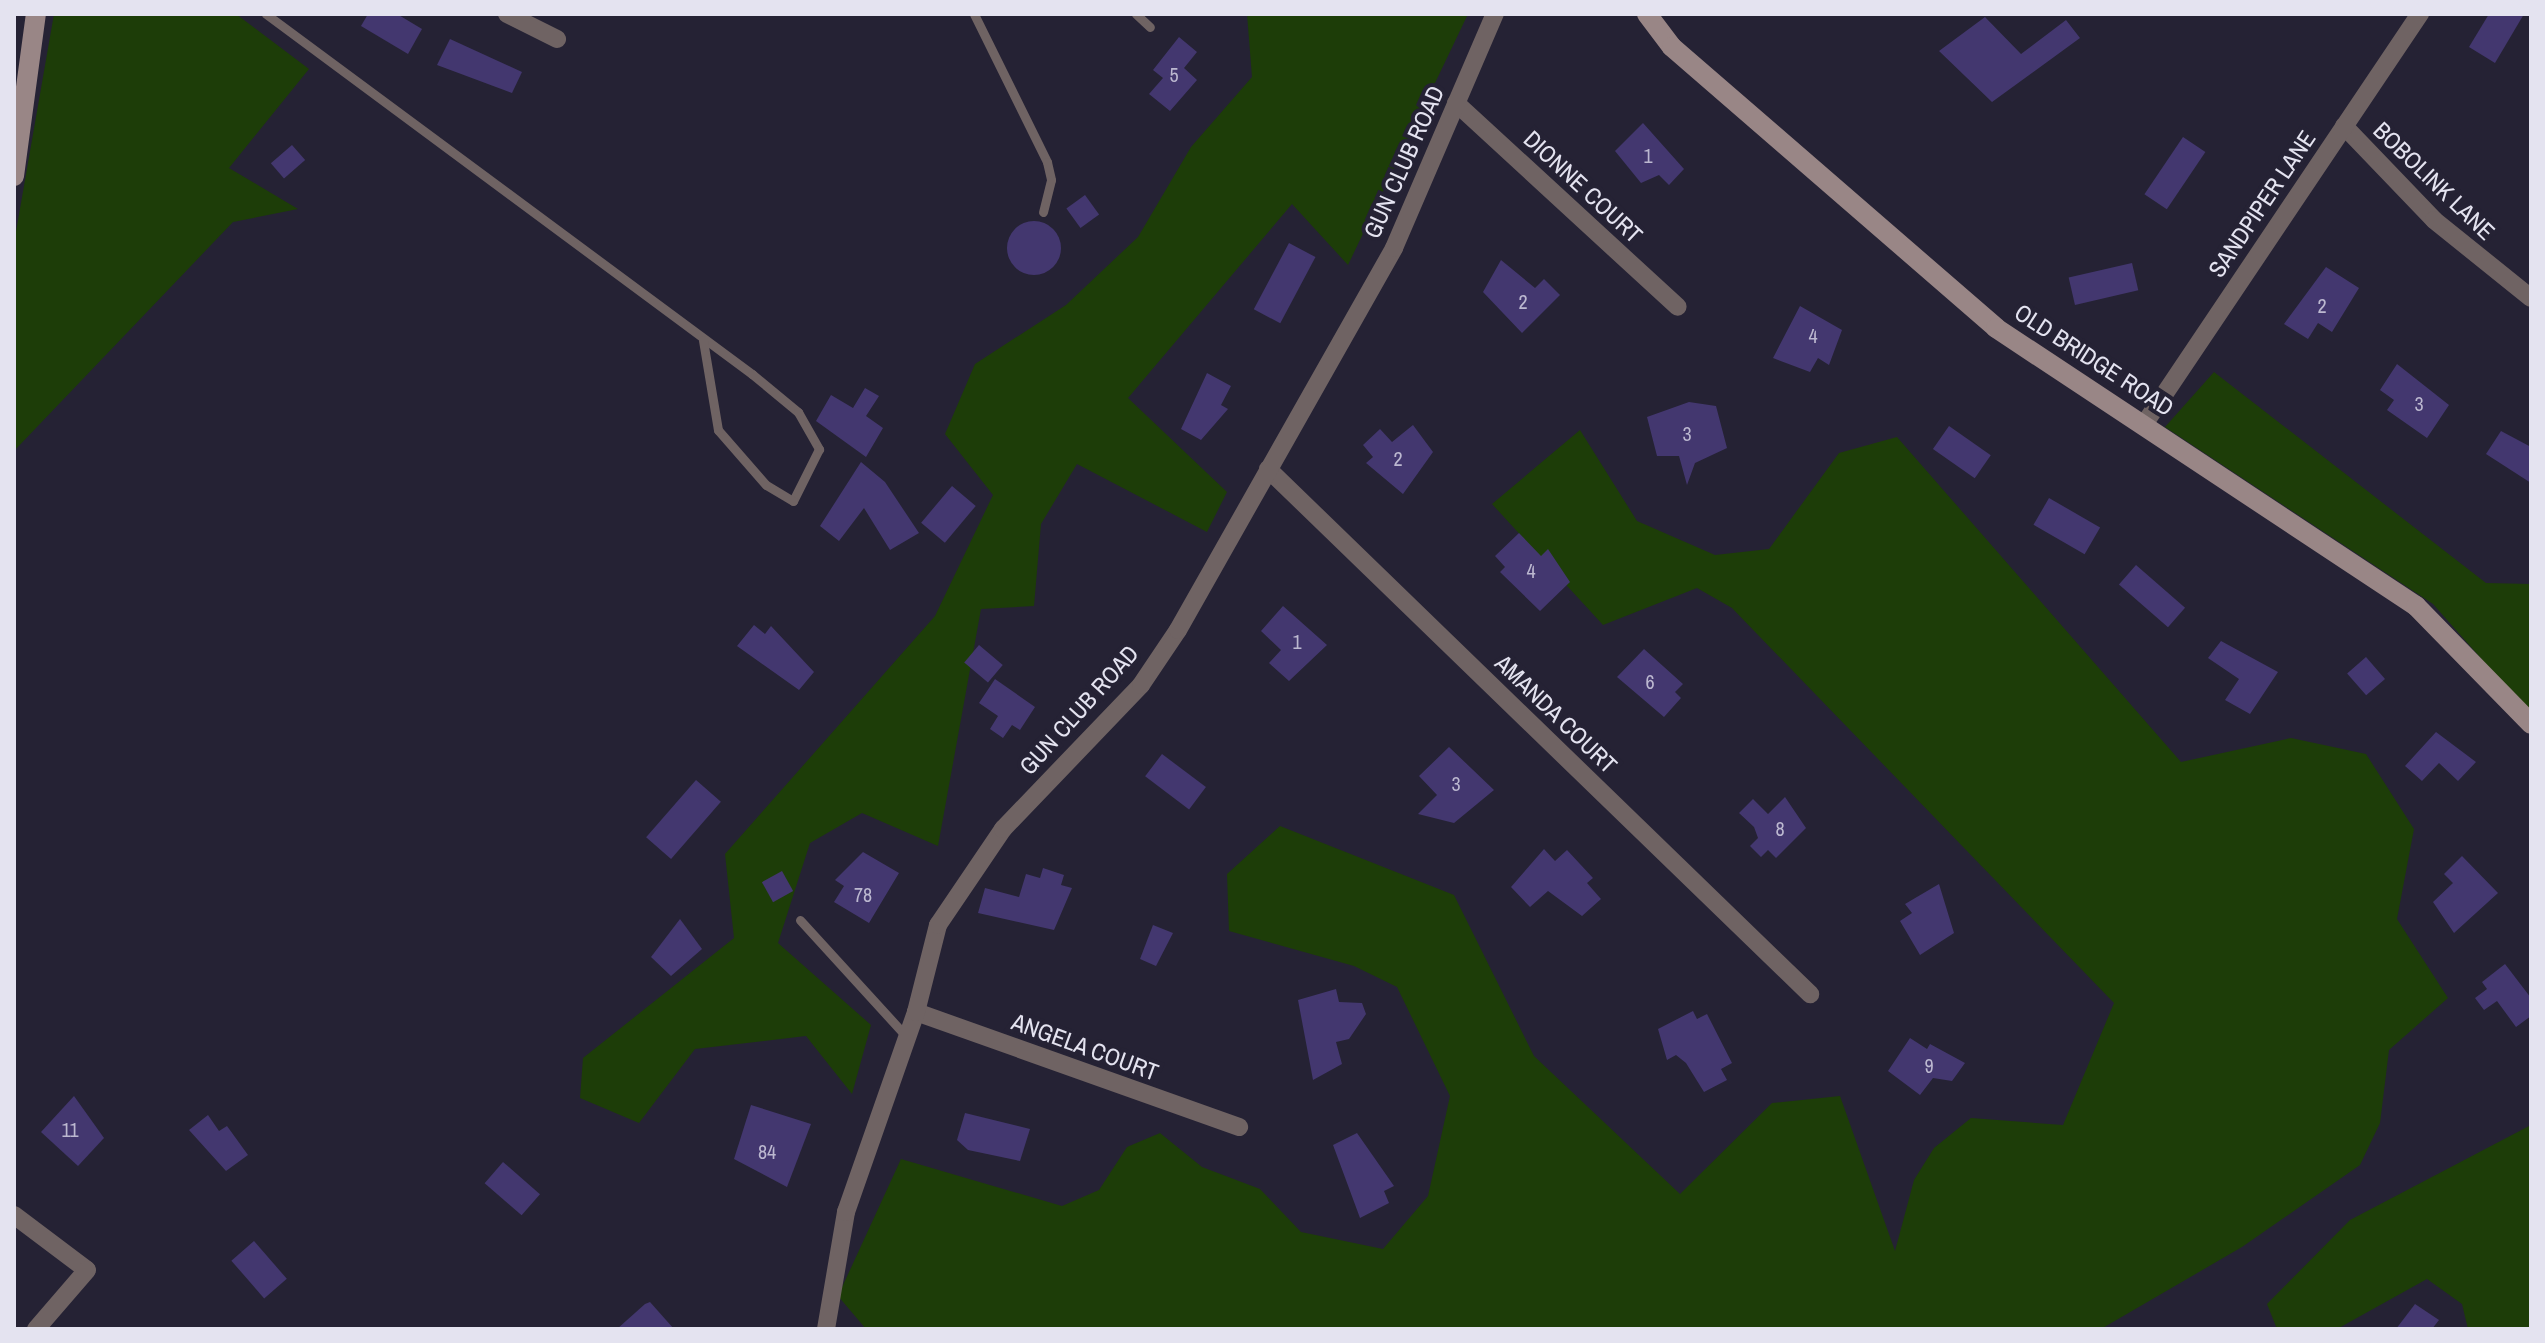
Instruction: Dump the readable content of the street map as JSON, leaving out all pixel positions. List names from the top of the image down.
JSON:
{
  "streets": {
    "street": [
      "GUN CLUB ROAD",
      "BOBOLINK LANE",
      "DIONNE COURT",
      "SANDPIPER LANE",
      "OLD BRIDGE ROAD",
      "AMANDA COURT",
      "ANGELA COURT"
    ]
  },
  "crossings": [
    ["GUN CLUB ROAD", "DIONNE COURT"],
    ["GUN CLUB ROAD", "AMANDA COURT"],
    ["GUN CLUB ROAD", "ANGELA COURT"],
    ["BOBOLINK LANE", "SANDPIPER LANE"],
    ["SANDPIPER LANE", "OLD BRIDGE ROAD"]
  ],
  "house_numbers": [
    "5",
    "1",
    "2",
    "2",
    "4",
    "3",
    "3",
    "2",
    "4",
    "1",
    "6",
    "3",
    "8",
    "78",
    "9",
    "11",
    "84"
  ]
}
